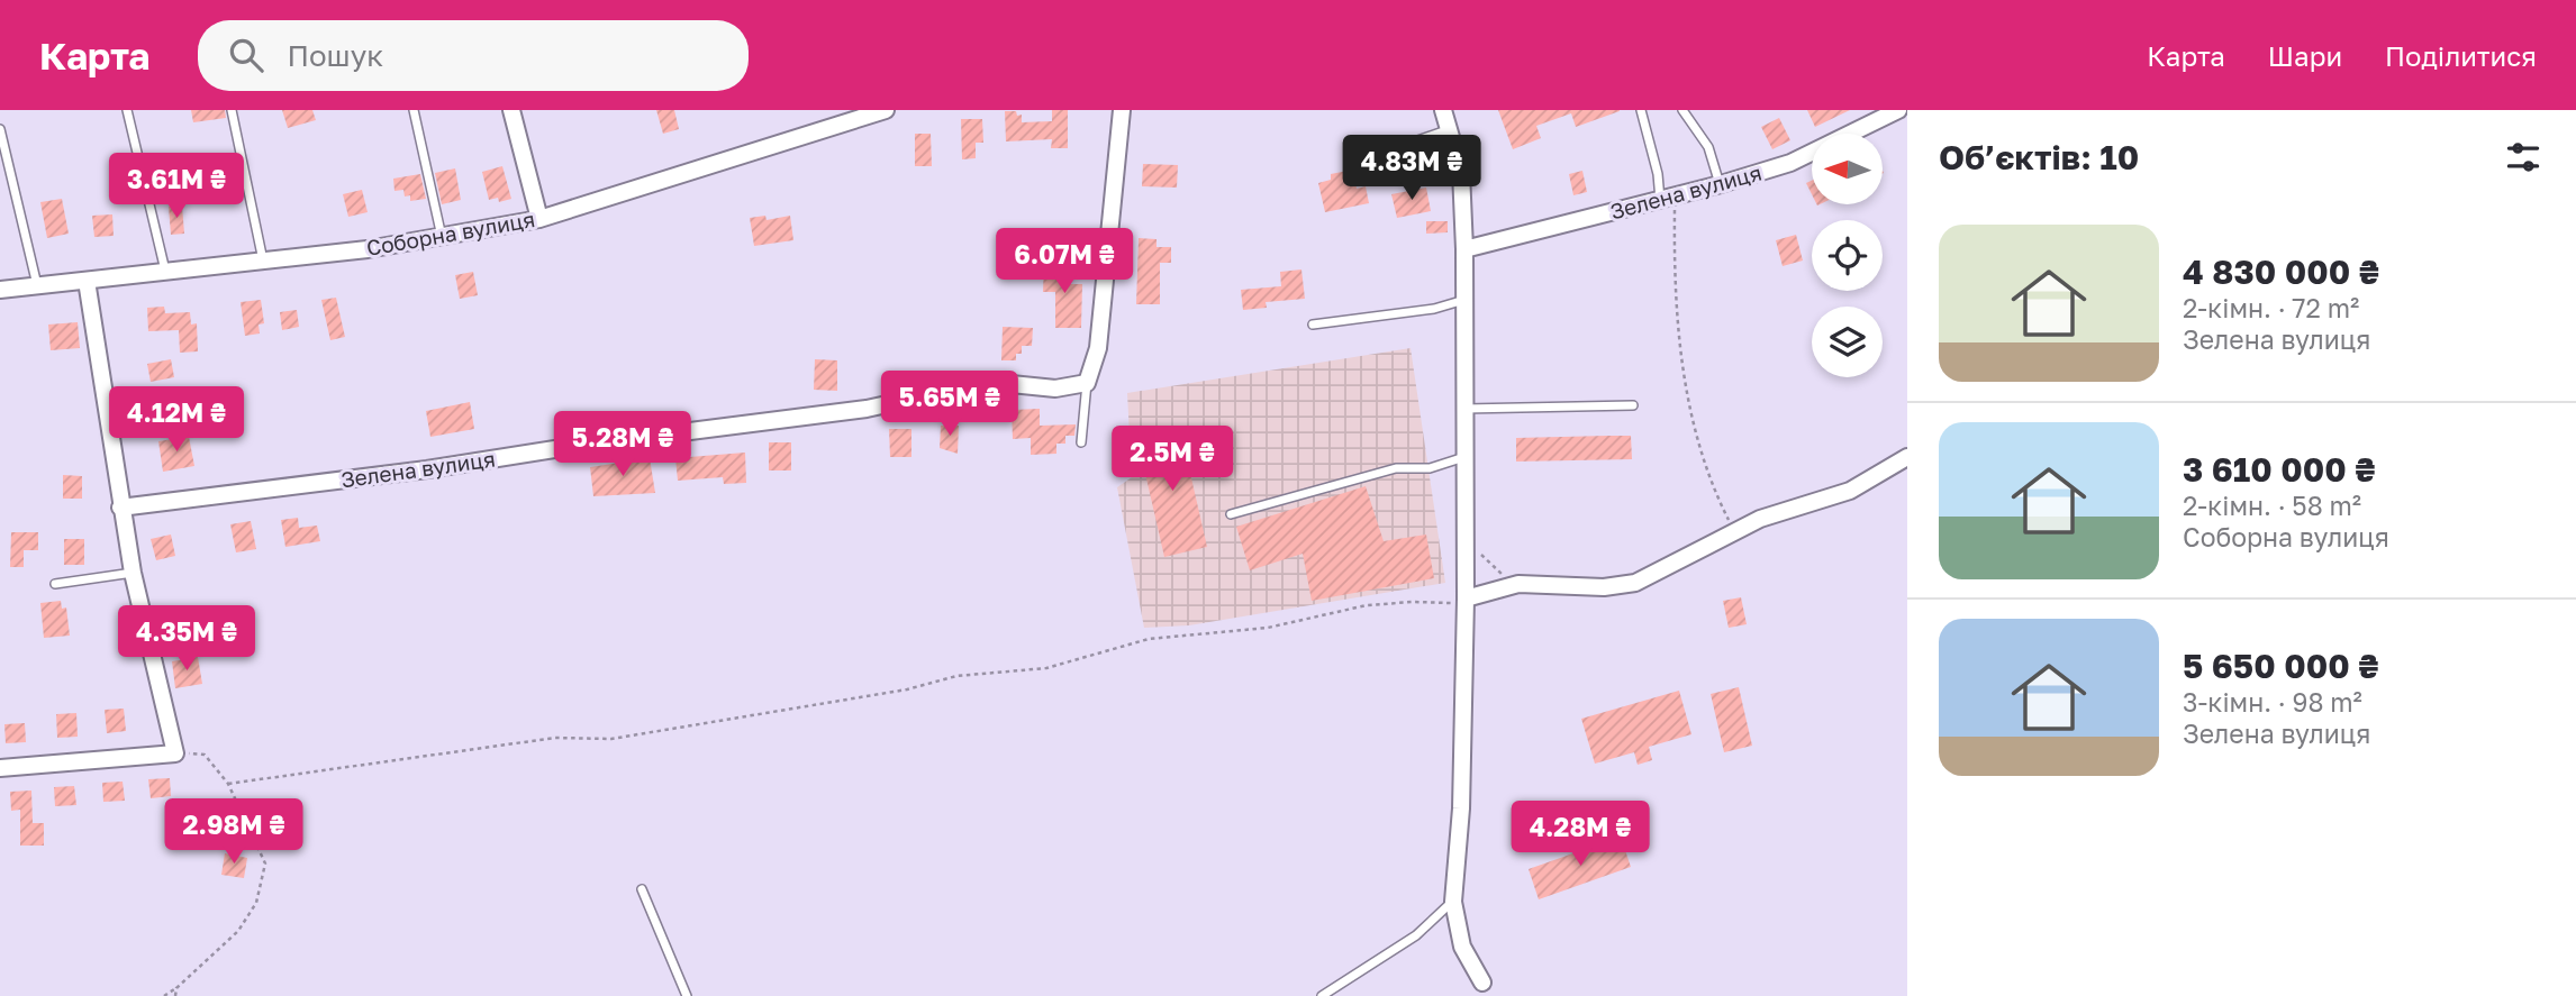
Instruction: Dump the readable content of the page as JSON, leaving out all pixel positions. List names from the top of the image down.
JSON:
{
  "streets": {
    "street": ["Зелена вулиця", "Соборна вулиця"]
  },
  "north": "left",
  "page": {
    "header": "Карта",
    "search": "Пошук",
    "nav": ["Карта", "Шари", "Поділитися"],
    "heading": "Об’єктів: 10",
    "price": [
      "4.83M ₴",
      "3.61M ₴",
      "6.07M ₴",
      "5.65M ₴",
      "4.12M ₴",
      "5.28M ₴",
      "2.5M ₴",
      "4.35M ₴",
      "2.98M ₴",
      "4.28M ₴"
    ],
    "list": [
      {
        "name": "4 830 000 ₴",
        "note": "2-кімн. · 72 m² · Зелена вулиця"
      },
      {
        "name": "3 610 000 ₴",
        "note": "2-кімн. · 58 m² · Соборна вулиця"
      },
      {
        "name": "5 650 000 ₴",
        "note": "3-кімн. · 98 m² · Зелена вулиця"
      }
    ]
  }
}
